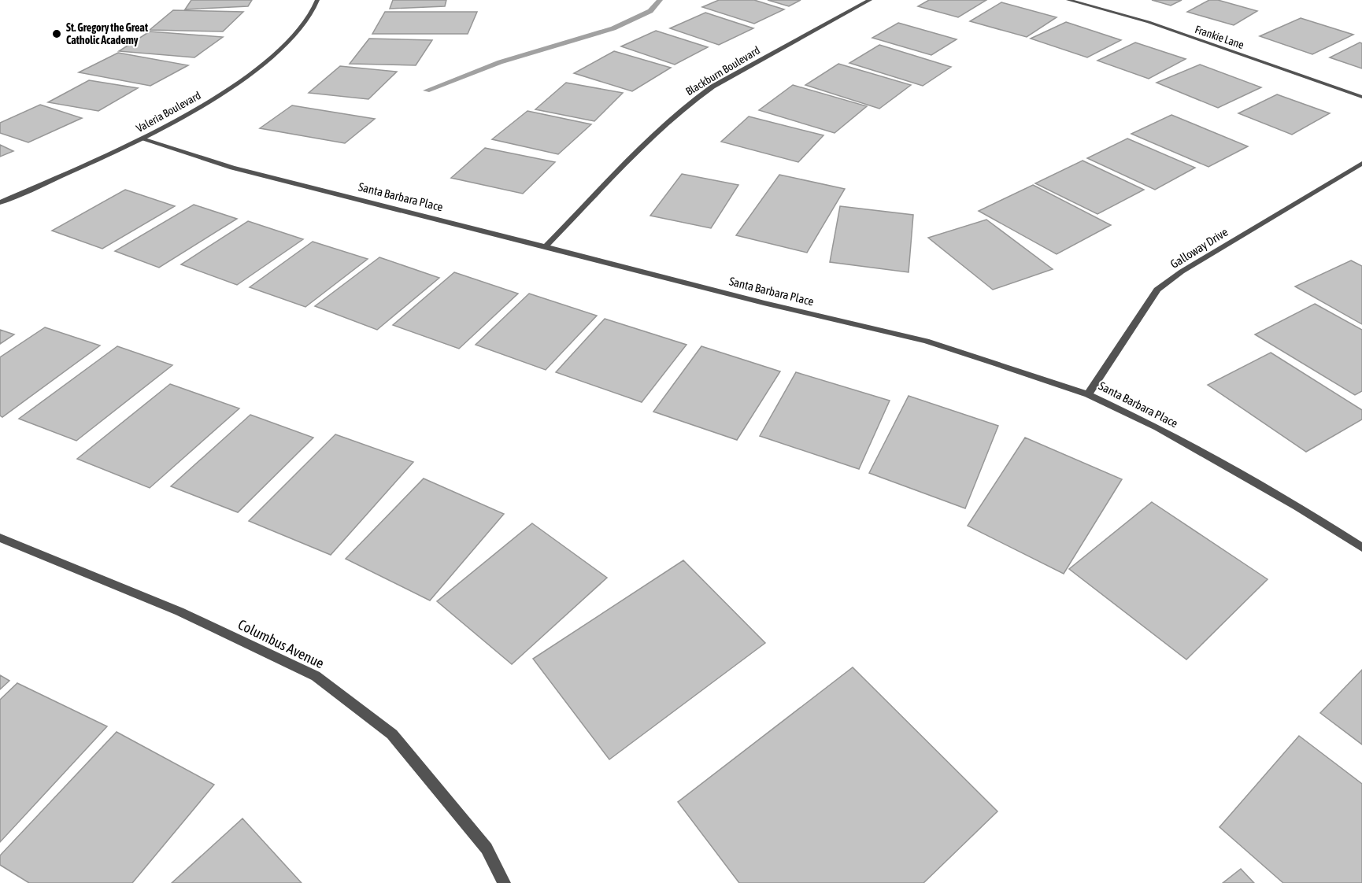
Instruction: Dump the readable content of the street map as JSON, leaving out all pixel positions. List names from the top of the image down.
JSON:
{
  "streets": {
    "street": [
      "Frankie Lane",
      "Blackburn Boulevard",
      "Valeria Boulevard",
      "Santa Barbara Place",
      "Galloway Drive",
      "Columbus Avenue"
    ]
  },
  "crossings": [
    ["Blackburn Boulevard", "Santa Barbara Place"],
    ["Valeria Boulevard", "Santa Barbara Place"],
    ["Santa Barbara Place", "Galloway Drive"]
  ],
  "places": ["St. Gregory the Great Catholic Academy"]
}
